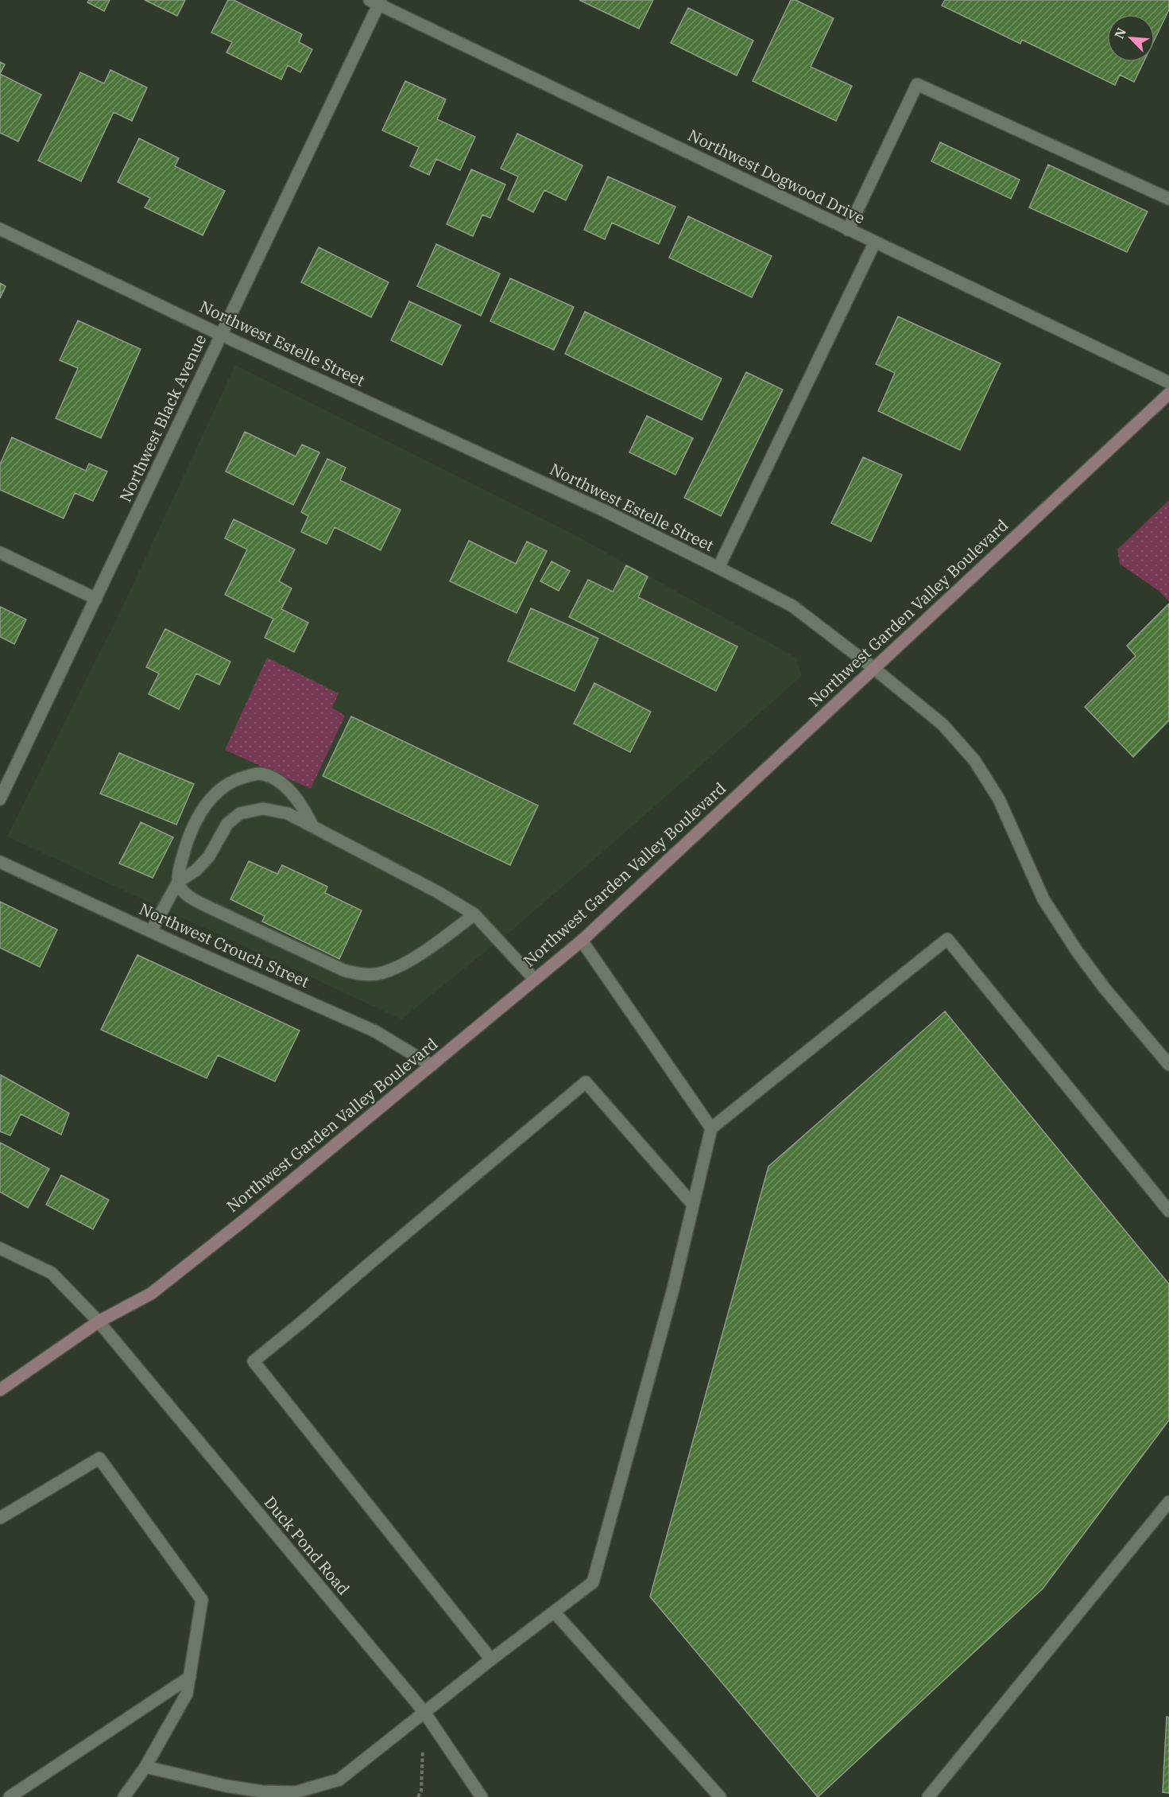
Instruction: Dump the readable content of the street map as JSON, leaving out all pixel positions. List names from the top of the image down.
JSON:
{
  "streets": {
    "main road": ["Northwest Garden Valley Boulevard"],
    "street": [
      "Northwest Dogwood Drive",
      "Northwest Estelle Street",
      "Northwest Black Avenue",
      "Northwest Crouch Street",
      "Duck Pond Road"
    ]
  },
  "crossings": [
    ["Northwest Dogwood Drive", "Northwest Black Avenue"],
    ["Northwest Estelle Street", "Northwest Black Avenue"],
    ["Northwest Estelle Street", "Northwest Garden Valley Boulevard"],
    ["Northwest Garden Valley Boulevard", "Northwest Crouch Street"],
    ["Northwest Garden Valley Boulevard", "Duck Pond Road"]
  ],
  "north": "top left"
}
